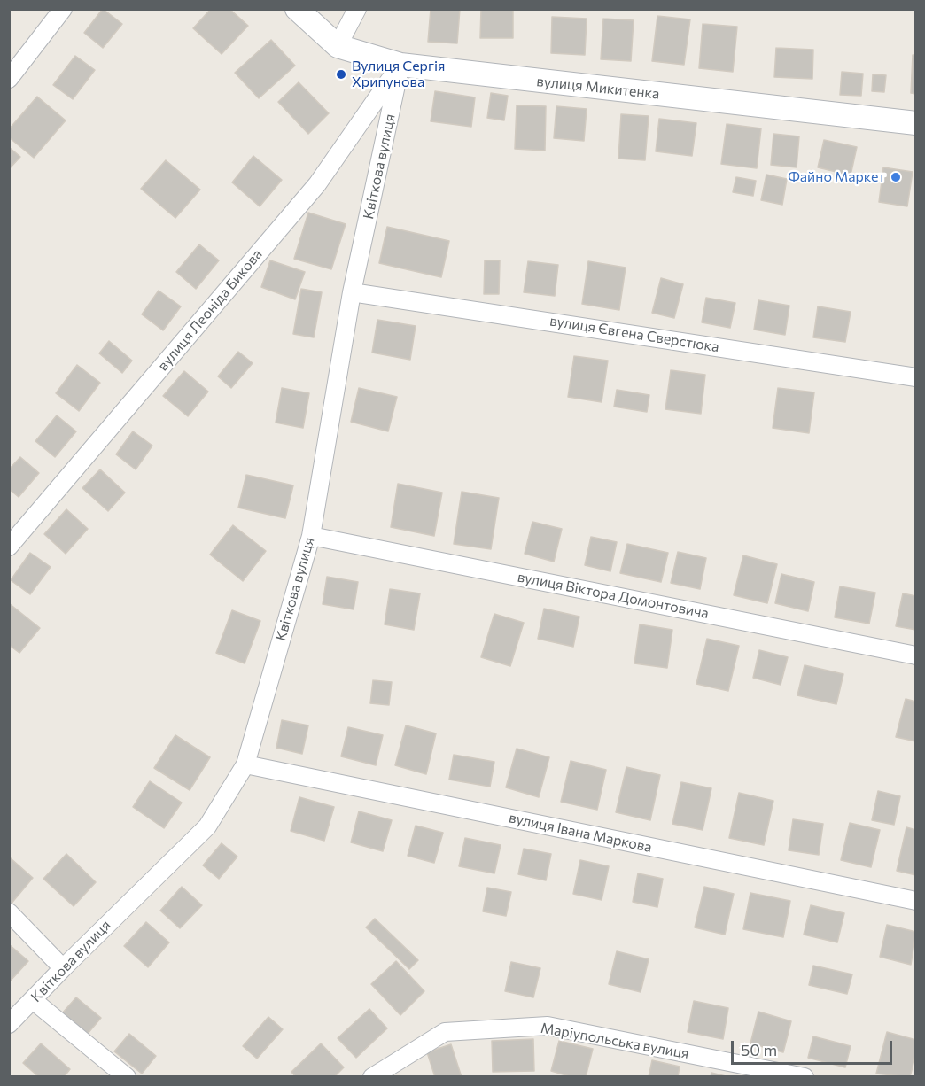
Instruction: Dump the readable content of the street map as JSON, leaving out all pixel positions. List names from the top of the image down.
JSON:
{
  "streets": {
    "street": [
      "вулиця Микитенка",
      "Квіткова вулиця",
      "вулиця Леоніда Бикова",
      "вулиця Євгена Сверстюка",
      "вулиця Віктора Домонтовича",
      "вулиця Івана Маркова",
      "Маріупольська вулиця"
    ]
  },
  "crossings": [
    ["вулиця Микитенка", "Квіткова вулиця"],
    ["вулиця Микитенка", "вулиця Леоніда Бикова"],
    ["Квіткова вулиця", "вулиця Леоніда Бикова"],
    ["Квіткова вулиця", "вулиця Євгена Сверстюка"],
    ["Квіткова вулиця", "вулиця Віктора Домонтовича"],
    ["Квіткова вулиця", "вулиця Івана Маркова"]
  ],
  "places": ["Вулиця Сергія Хрипунова", "Файно Маркет"],
  "scale_bar": "50 m"
}
